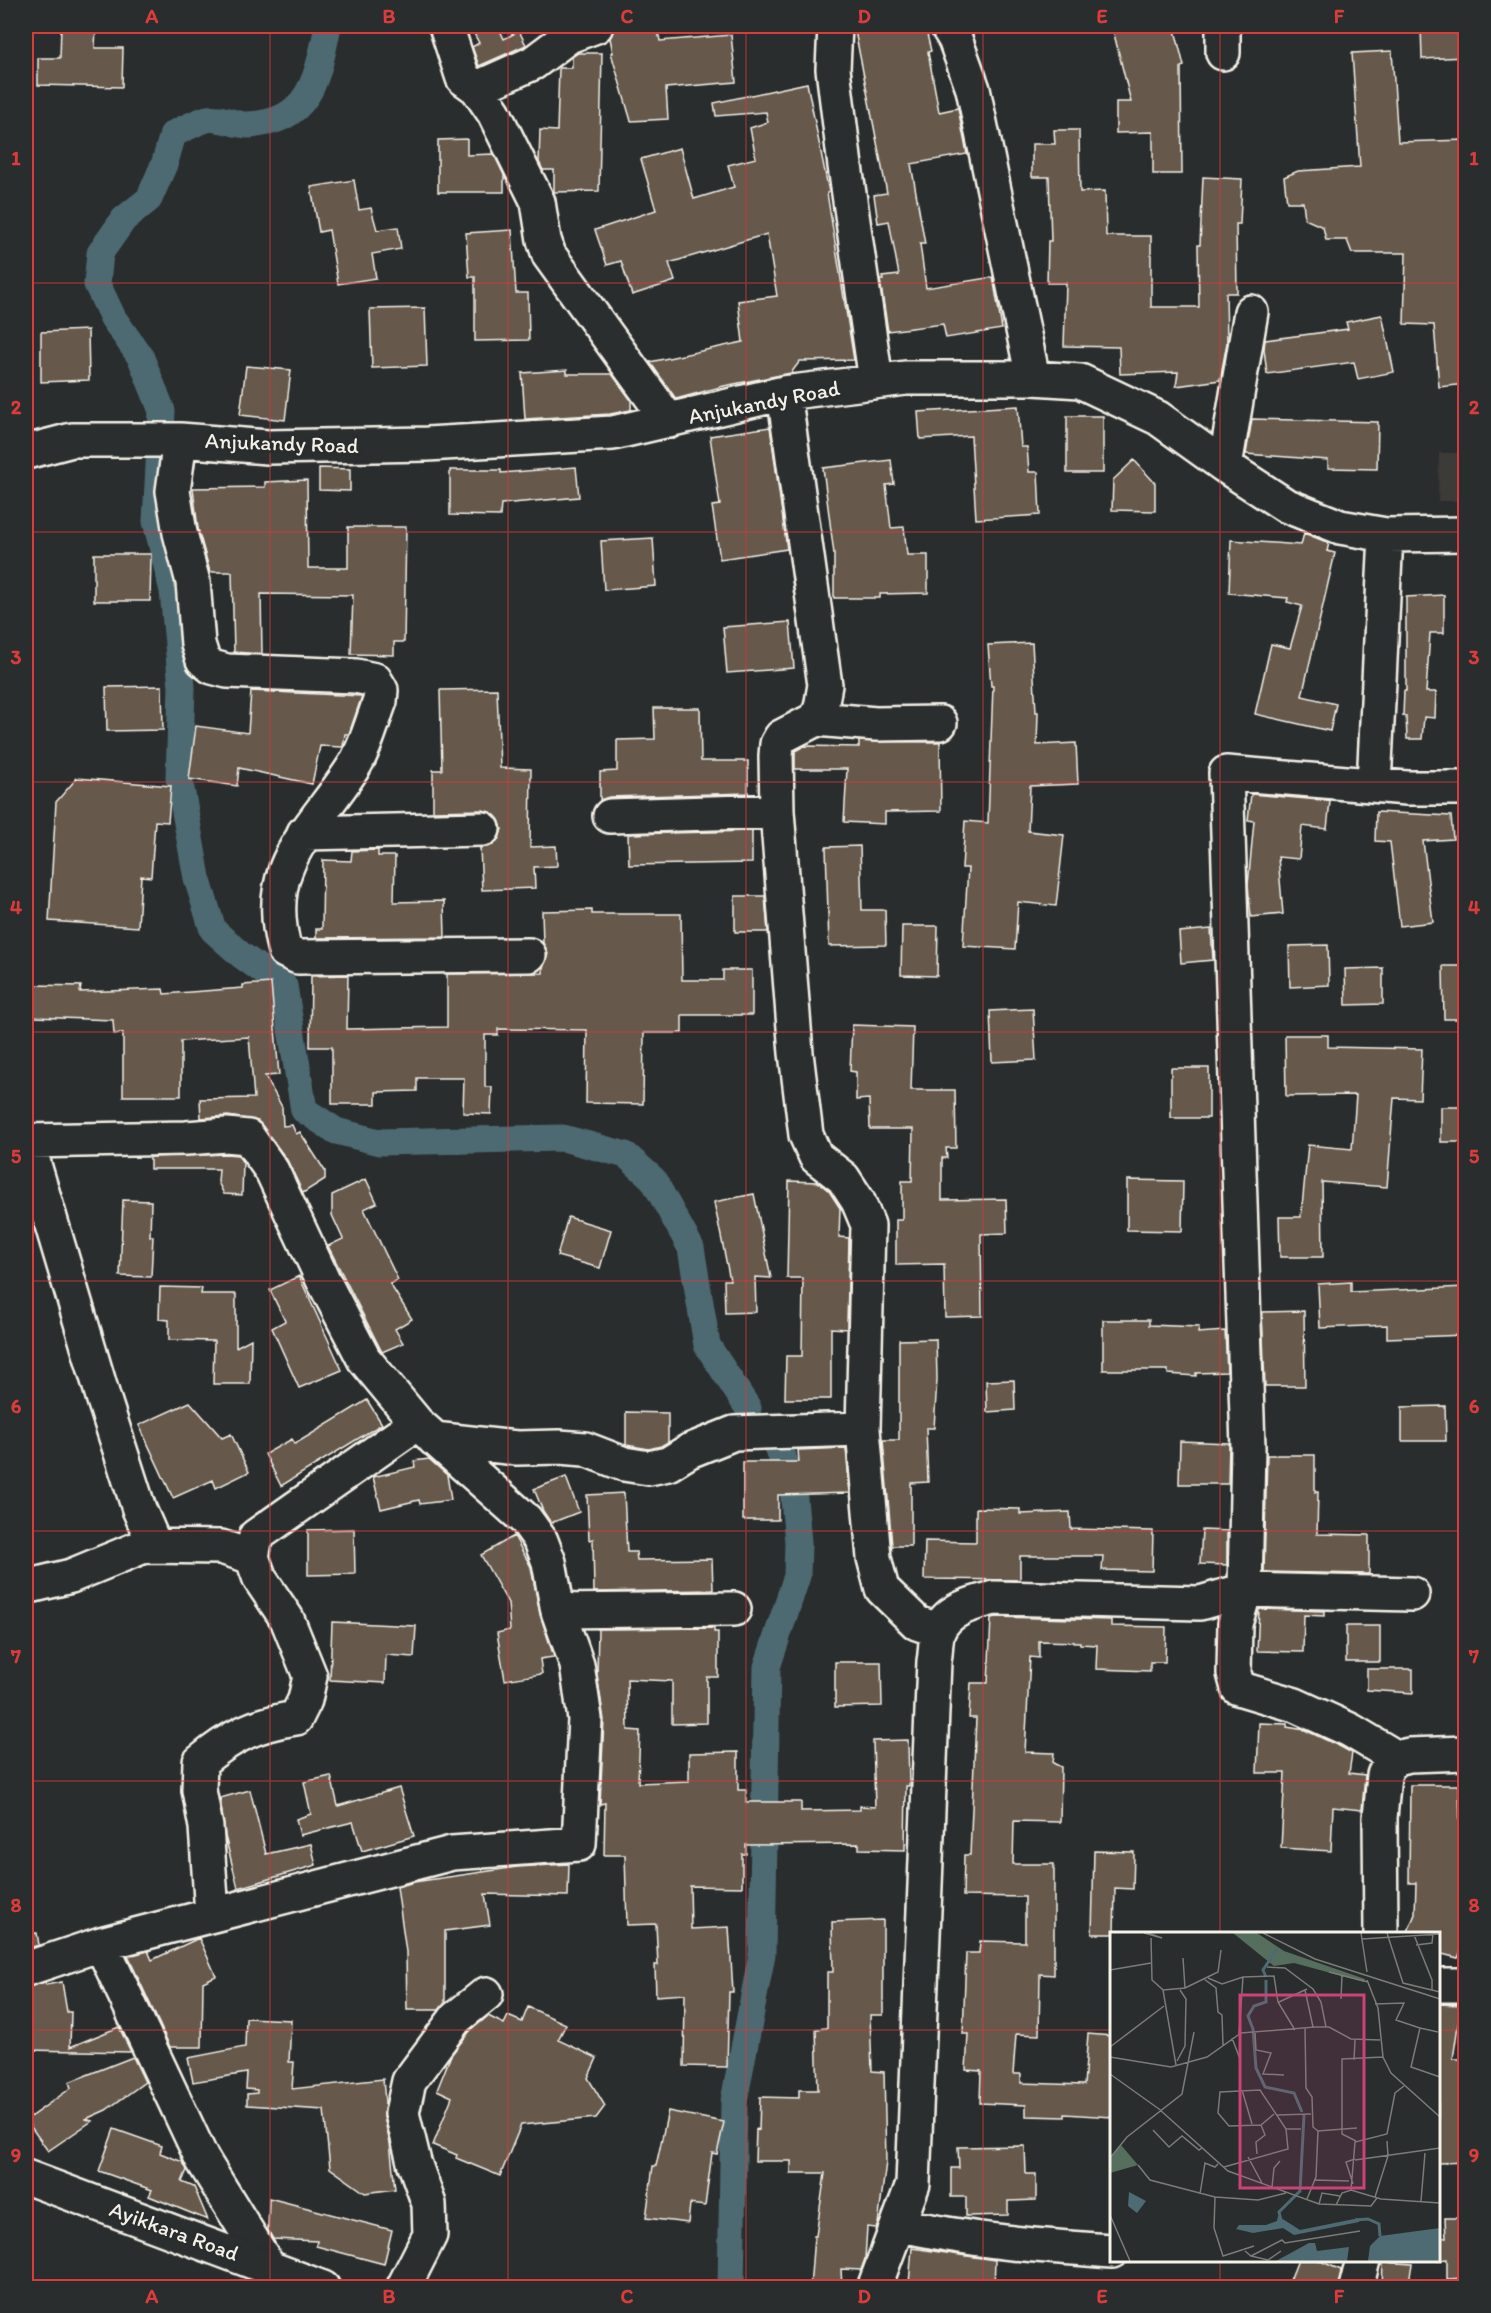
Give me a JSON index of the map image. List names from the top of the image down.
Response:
{
  "streets": {
    "street": ["Anjukandy Road", "Ayikkara Road"]
  },
  "grid": {
    "columns": [
      "A",
      "B",
      "C",
      "D",
      "E",
      "F"
    ],
    "rows": [
      "1",
      "2",
      "3",
      "4",
      "5",
      "6",
      "7",
      "8",
      "9"
    ]
  }
}
